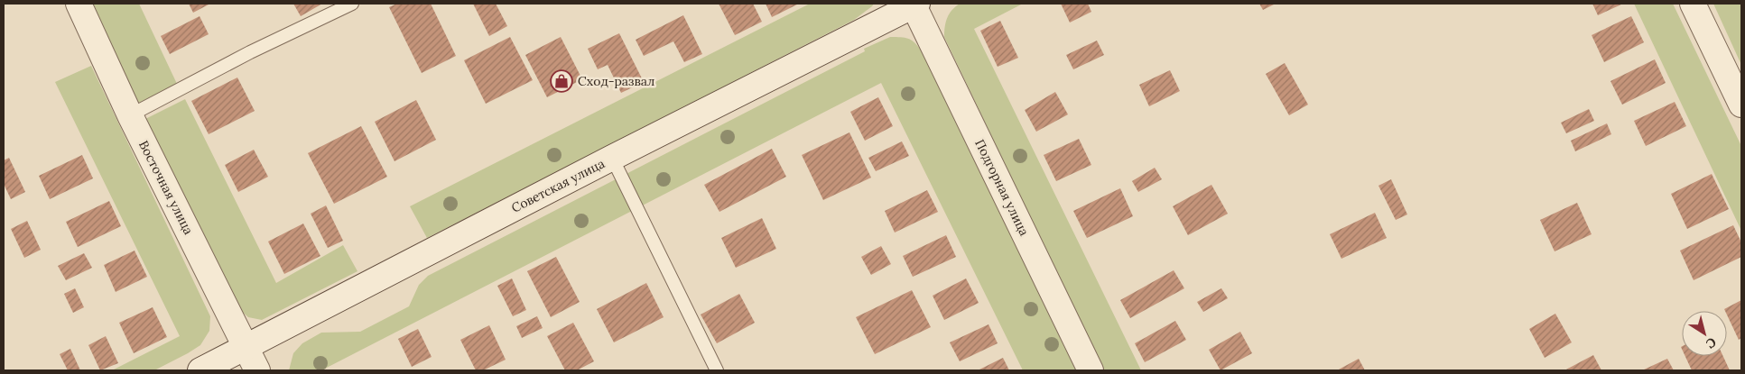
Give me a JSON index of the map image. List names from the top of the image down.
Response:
{
  "streets": {
    "street": ["Советская улица", "Восточная улица", "Подгорная улица"]
  },
  "crossings": [
    ["Советская улица", "Восточная улица"],
    ["Советская улица", "Подгорная улица"]
  ],
  "places": {
    "shop": ["Сход-развал"]
  },
  "north": "bottom right"
}
